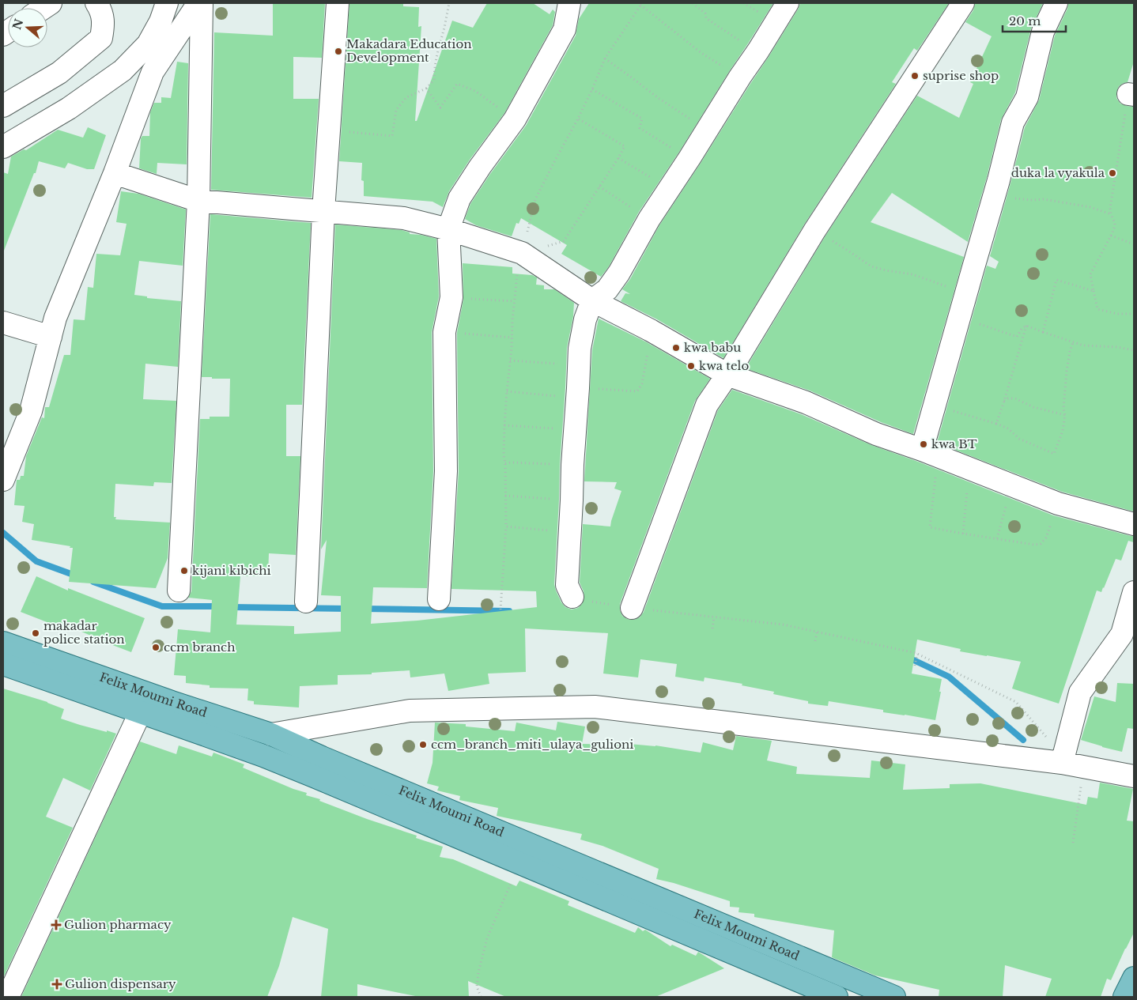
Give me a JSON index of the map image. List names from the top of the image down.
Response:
{
  "streets": {
    "main road": ["Felix Moumi Road"]
  },
  "places": {
    "other": [
      "Makadara Education Development",
      "suprise shop",
      "duka la vyakula",
      "kwa babu",
      "kwa telo",
      "kwa BT",
      "kijani kibichi",
      "makadar police station",
      "ccm branch",
      "ccm_branch_miti_ulaya_gulioni"
    ],
    "health": ["Gulion pharmacy", "Gulion dispensary"]
  },
  "scale_bar": "20 m",
  "north": "left"
}
